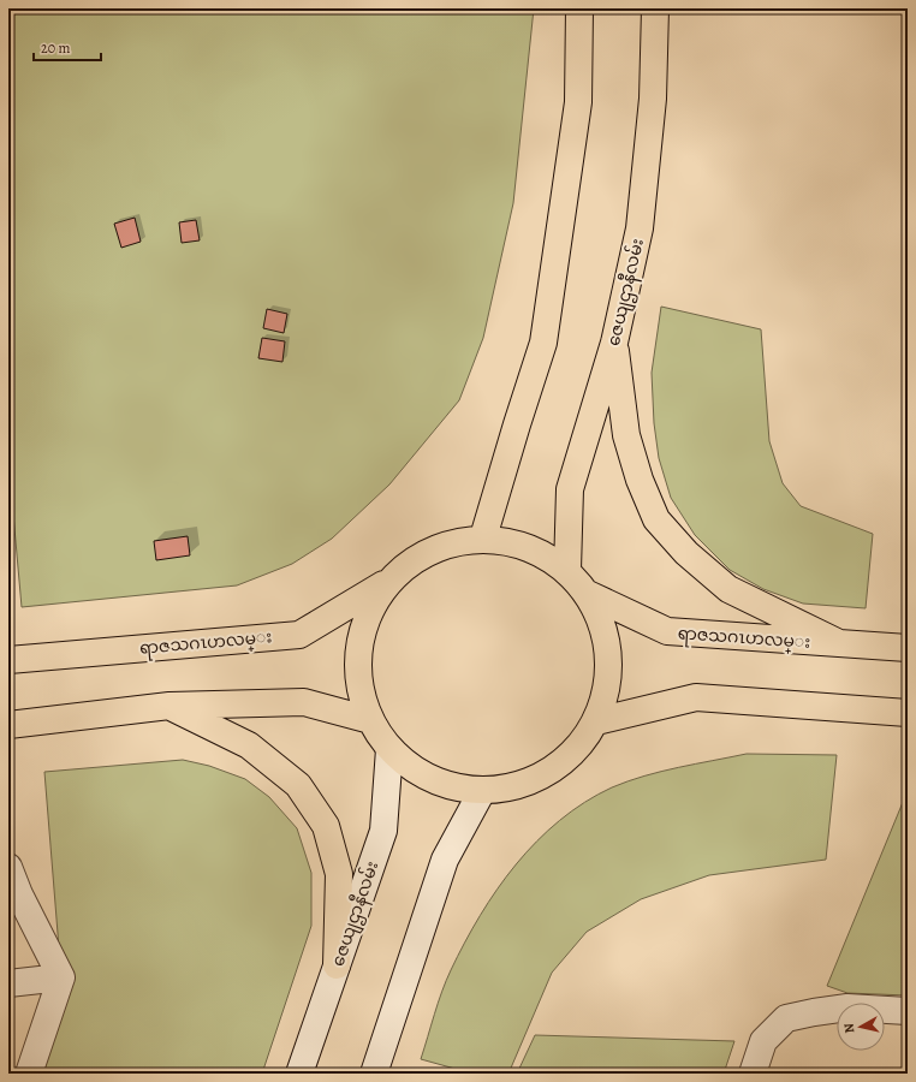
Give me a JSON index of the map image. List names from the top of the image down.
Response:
{
  "streets": {
    "main road": ["ဇေယျဌာနီလမ်း", "ရာဇသဂၤဟလမ္း"]
  },
  "scale_bar": "20 m",
  "north": "left"
}
